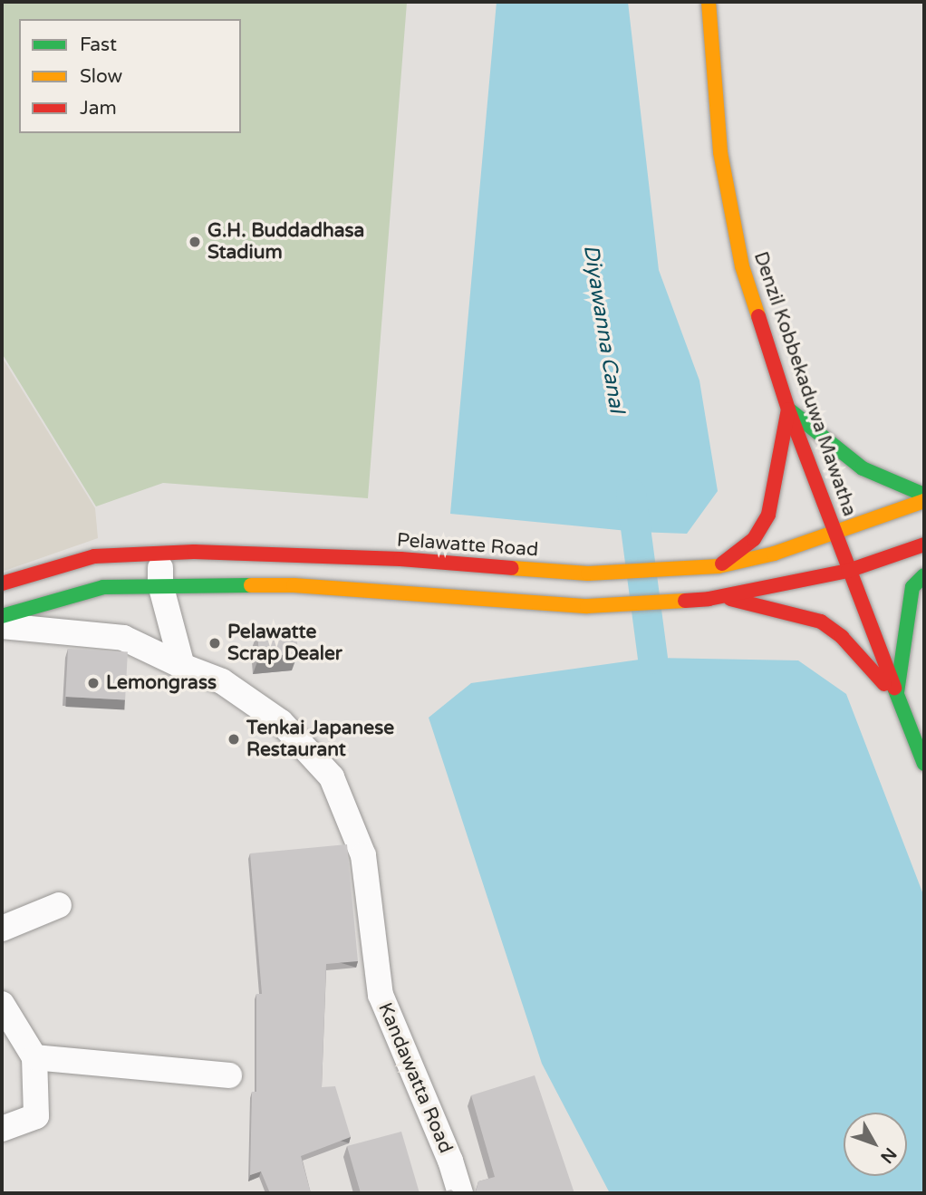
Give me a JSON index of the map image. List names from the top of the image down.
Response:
{
  "streets": {
    "main road": ["Denzil Kobbekaduwa Mawatha", "Pelawatte Road"],
    "street": ["Kandawatta Road"]
  },
  "crossings": [
    ["Denzil Kobbekaduwa Mawatha", "Pelawatte Road"]
  ],
  "water": ["Diyawanna Canal"],
  "places": [
    "G.H. Buddadhasa Stadium",
    "Pelawatte Scrap Dealer",
    "Lemongrass",
    "Tenkai Japanese Restaurant"
  ],
  "legend": ["Fast", "Slow", "Jam"],
  "north": "bottom right"
}
